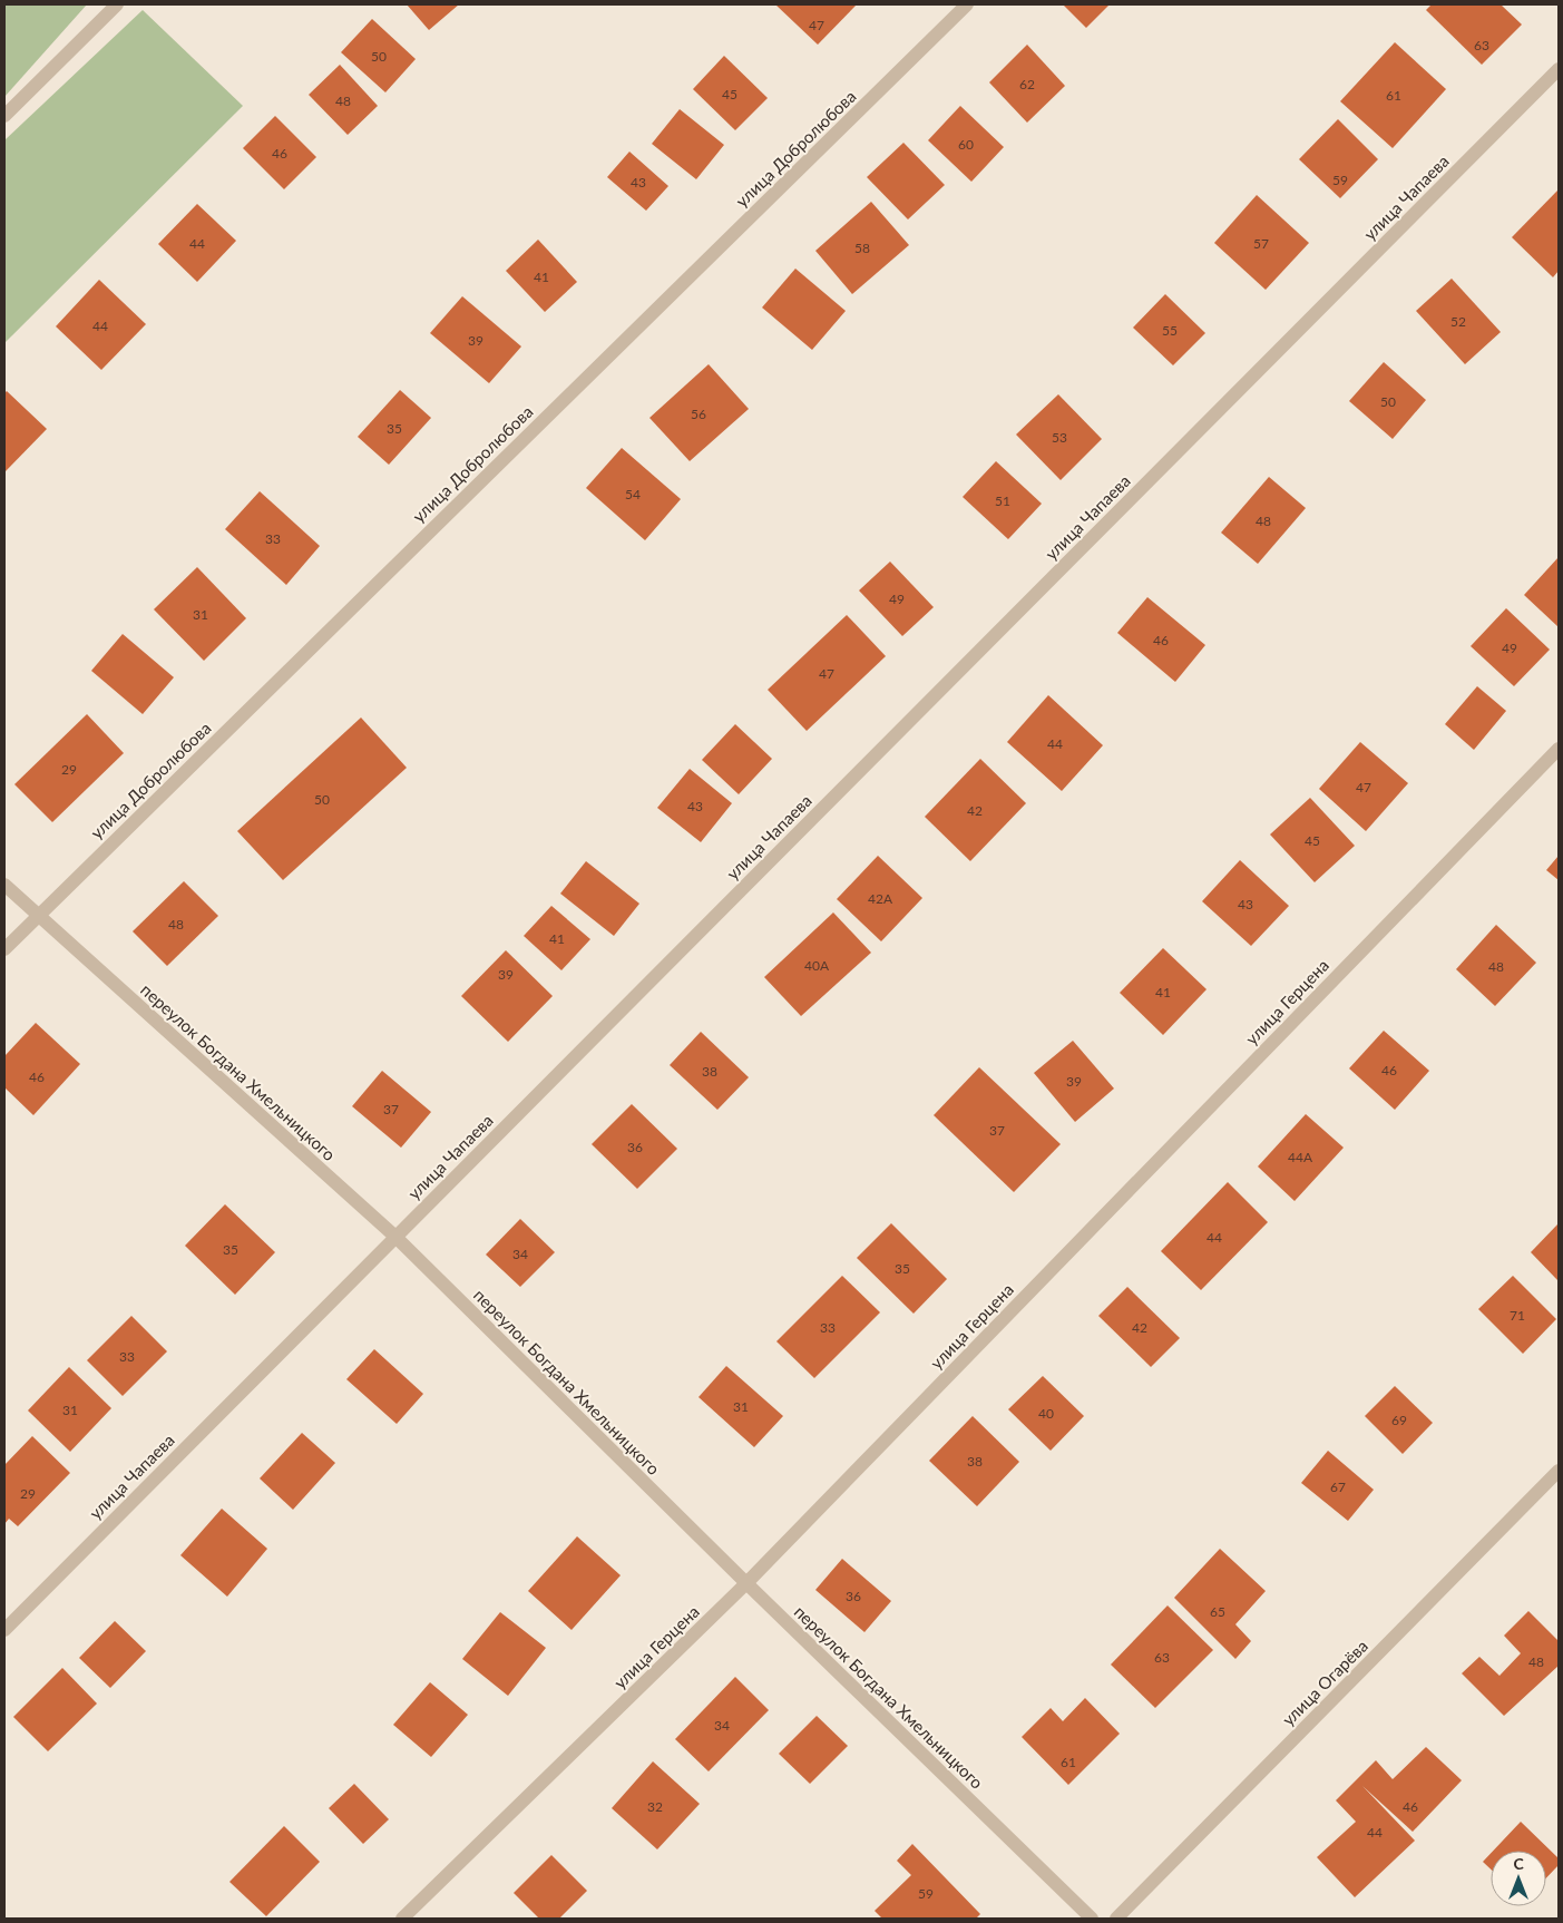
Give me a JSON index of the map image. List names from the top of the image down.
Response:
{
  "streets": {
    "street": [
      "улица Добролюбова",
      "улица Чапаева",
      "улица Герцена",
      "переулок Богдана Хмельницкого",
      "улица Огарёва"
    ]
  },
  "crossings": [
    ["улица Добролюбова", "переулок Богдана Хмельницкого"],
    ["улица Чапаева", "переулок Богдана Хмельницкого"],
    ["улица Герцена", "переулок Богдана Хмельницкого"]
  ],
  "house_numbers": [
    "47",
    "63",
    "50",
    "62",
    "45",
    "61",
    "48",
    "60",
    "46",
    "59",
    "43",
    "44",
    "57",
    "58",
    "41",
    "52",
    "44",
    "55",
    "39",
    "50",
    "56",
    "35",
    "53",
    "54",
    "51",
    "48",
    "33",
    "49",
    "31",
    "46",
    "49",
    "47",
    "44",
    "29",
    "47",
    "50",
    "43",
    "42",
    "45",
    "42А",
    "43",
    "48",
    "41",
    "40А",
    "48",
    "39",
    "41",
    "46",
    "38",
    "46",
    "39",
    "37",
    "37",
    "36",
    "44А",
    "44",
    "35",
    "34",
    "35",
    "71",
    "33",
    "42",
    "33",
    "31",
    "31",
    "40",
    "69",
    "38",
    "67",
    "29",
    "36",
    "65",
    "63",
    "48",
    "34",
    "61",
    "32",
    "46",
    "44",
    "59"
  ],
  "north": "top"
}
